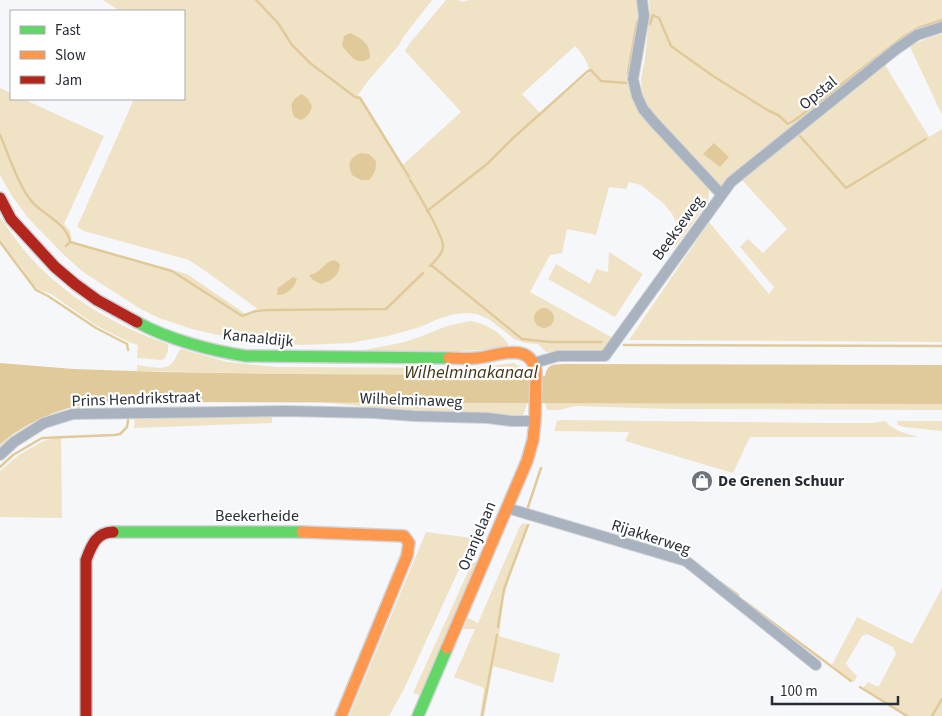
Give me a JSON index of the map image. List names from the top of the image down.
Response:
{
  "streets": {
    "main road": ["Kanaaldijk", "Beekerheide", "Oranjelaan"],
    "street": [
      "Opstal",
      "Beekseweg",
      "Prins Hendrikstraat",
      "Wilhelminaweg",
      "Rijakkerweg"
    ]
  },
  "crossings": [
    ["Opstal", "Beekseweg"],
    ["Beekseweg", "Kanaaldijk"],
    ["Beekseweg", "Oranjelaan"],
    ["Kanaaldijk", "Oranjelaan"],
    ["Prins Hendrikstraat", "Wilhelminaweg"],
    ["Wilhelminaweg", "Oranjelaan"],
    ["Oranjelaan", "Rijakkerweg"]
  ],
  "water": ["Wilhelminakanaal"],
  "places": {
    "shop": ["De Grenen Schuur"]
  },
  "legend": ["Fast", "Slow", "Jam"],
  "scale_bar": "100 m"
}
